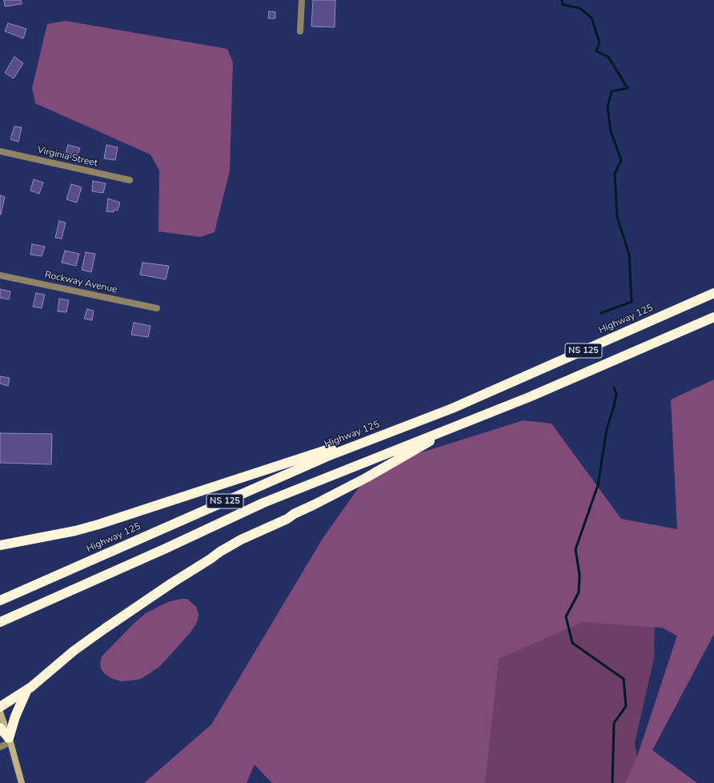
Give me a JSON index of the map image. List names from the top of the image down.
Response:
{
  "streets": {
    "highway": ["Highway 125", "NS 125"],
    "street": ["Virginia Street", "Rockway Avenue"]
  }
}
